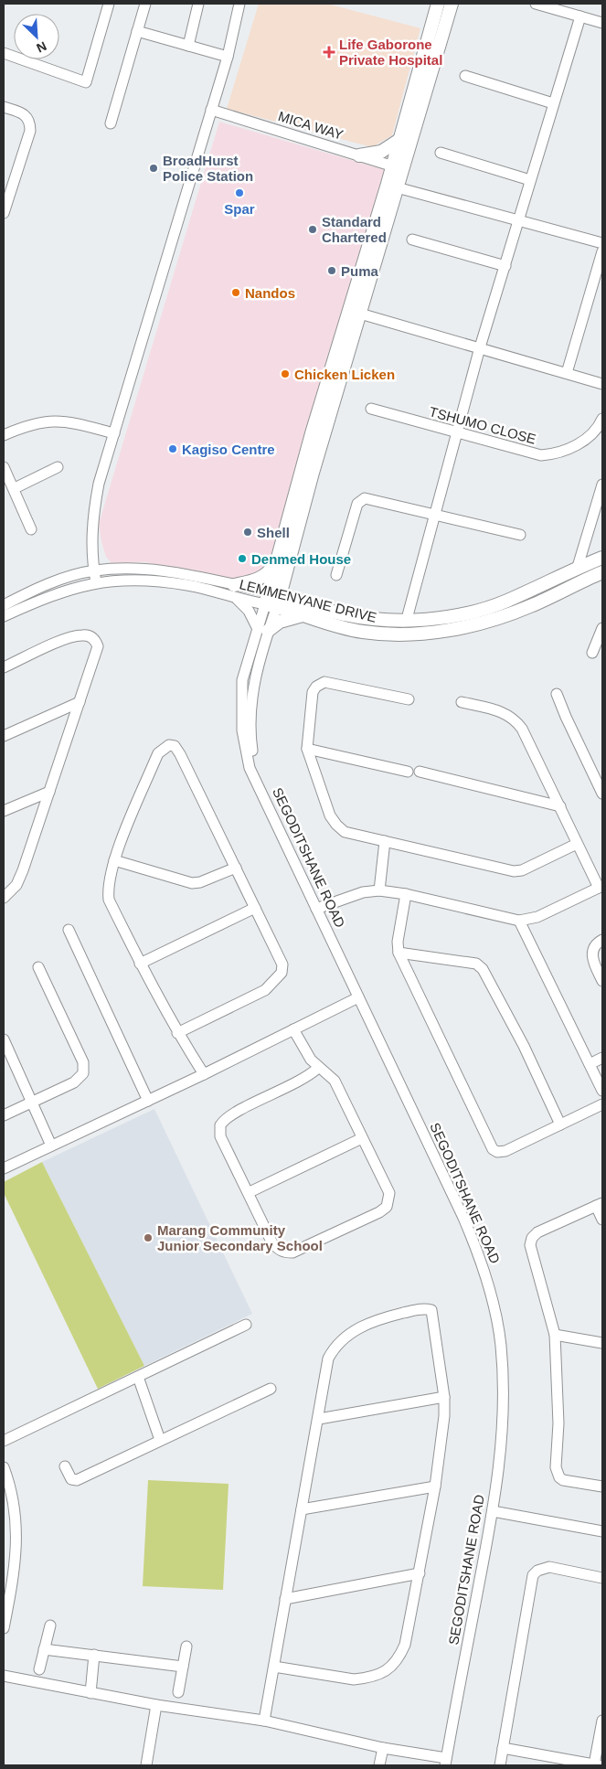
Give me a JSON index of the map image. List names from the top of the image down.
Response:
{
  "streets": {
    "main road": ["LEMMENYANE DRIVE", "SEGODITSHANE ROAD"],
    "street": ["MICA WAY", "TSHUMO CLOSE"]
  },
  "crossings": [
    ["MICA WAY", "SEGODITSHANE ROAD"],
    ["LEMMENYANE DRIVE", "SEGODITSHANE ROAD"]
  ],
  "places": {
    "health": ["Life Gaborone Private Hospital"],
    "other": [
      "BroadHurst Police Station",
      "Spar",
      "Standard Chartered",
      "Puma",
      "Nandos",
      "Chicken Licken",
      "Kagiso Centre",
      "Shell",
      "Denmed House",
      "Marang Community Junior Secondary School"
    ]
  },
  "north": "bottom right"
}
